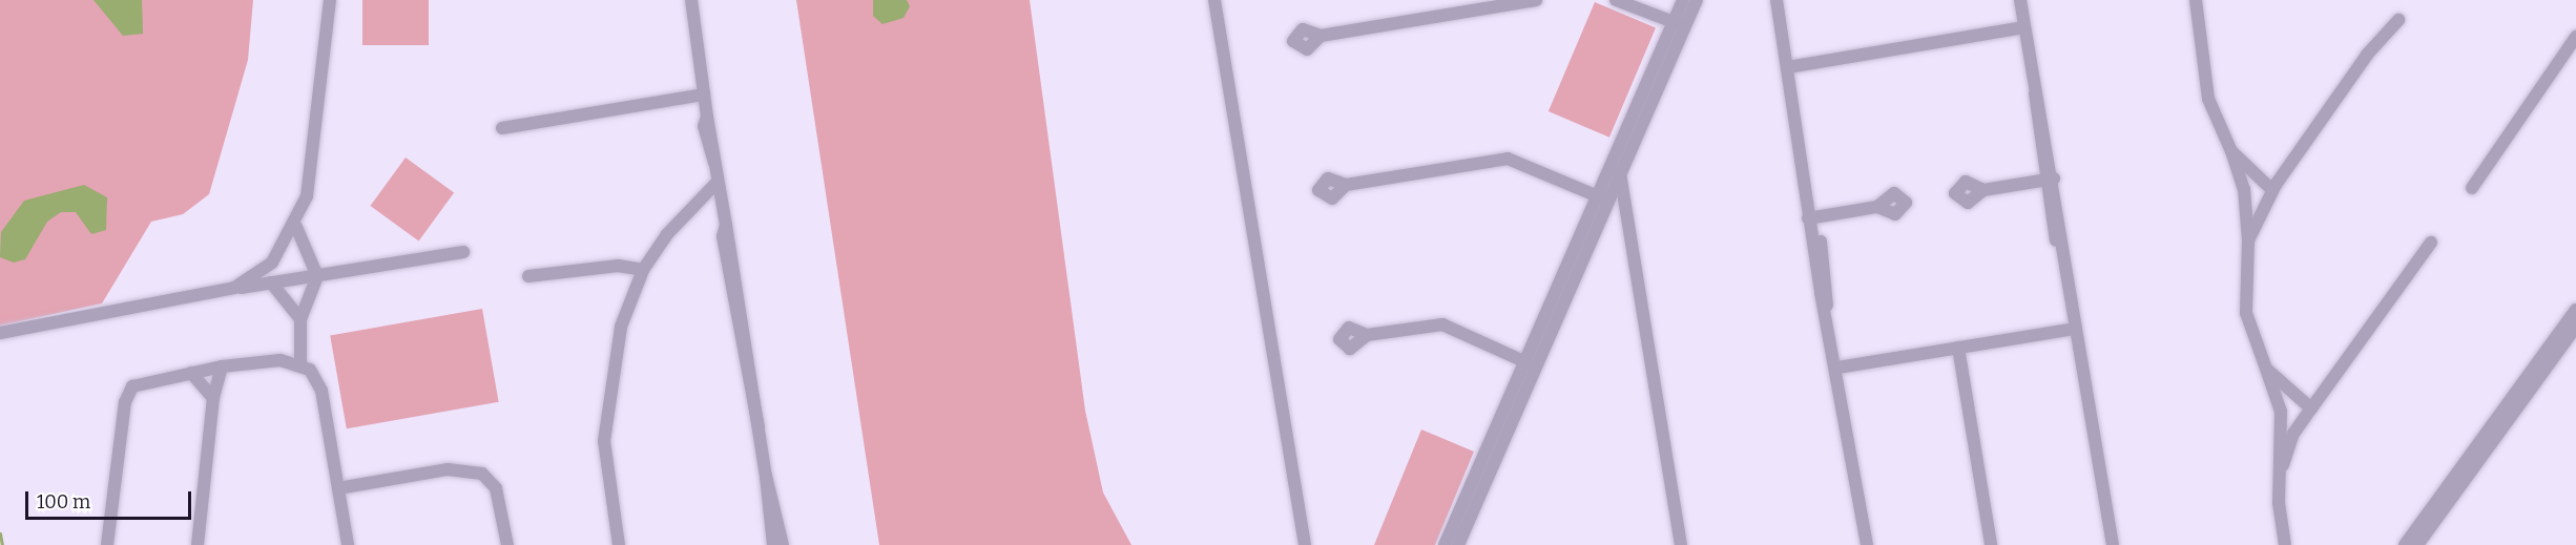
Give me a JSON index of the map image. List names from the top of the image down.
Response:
{
  "scale_bar": "100 m"
}
